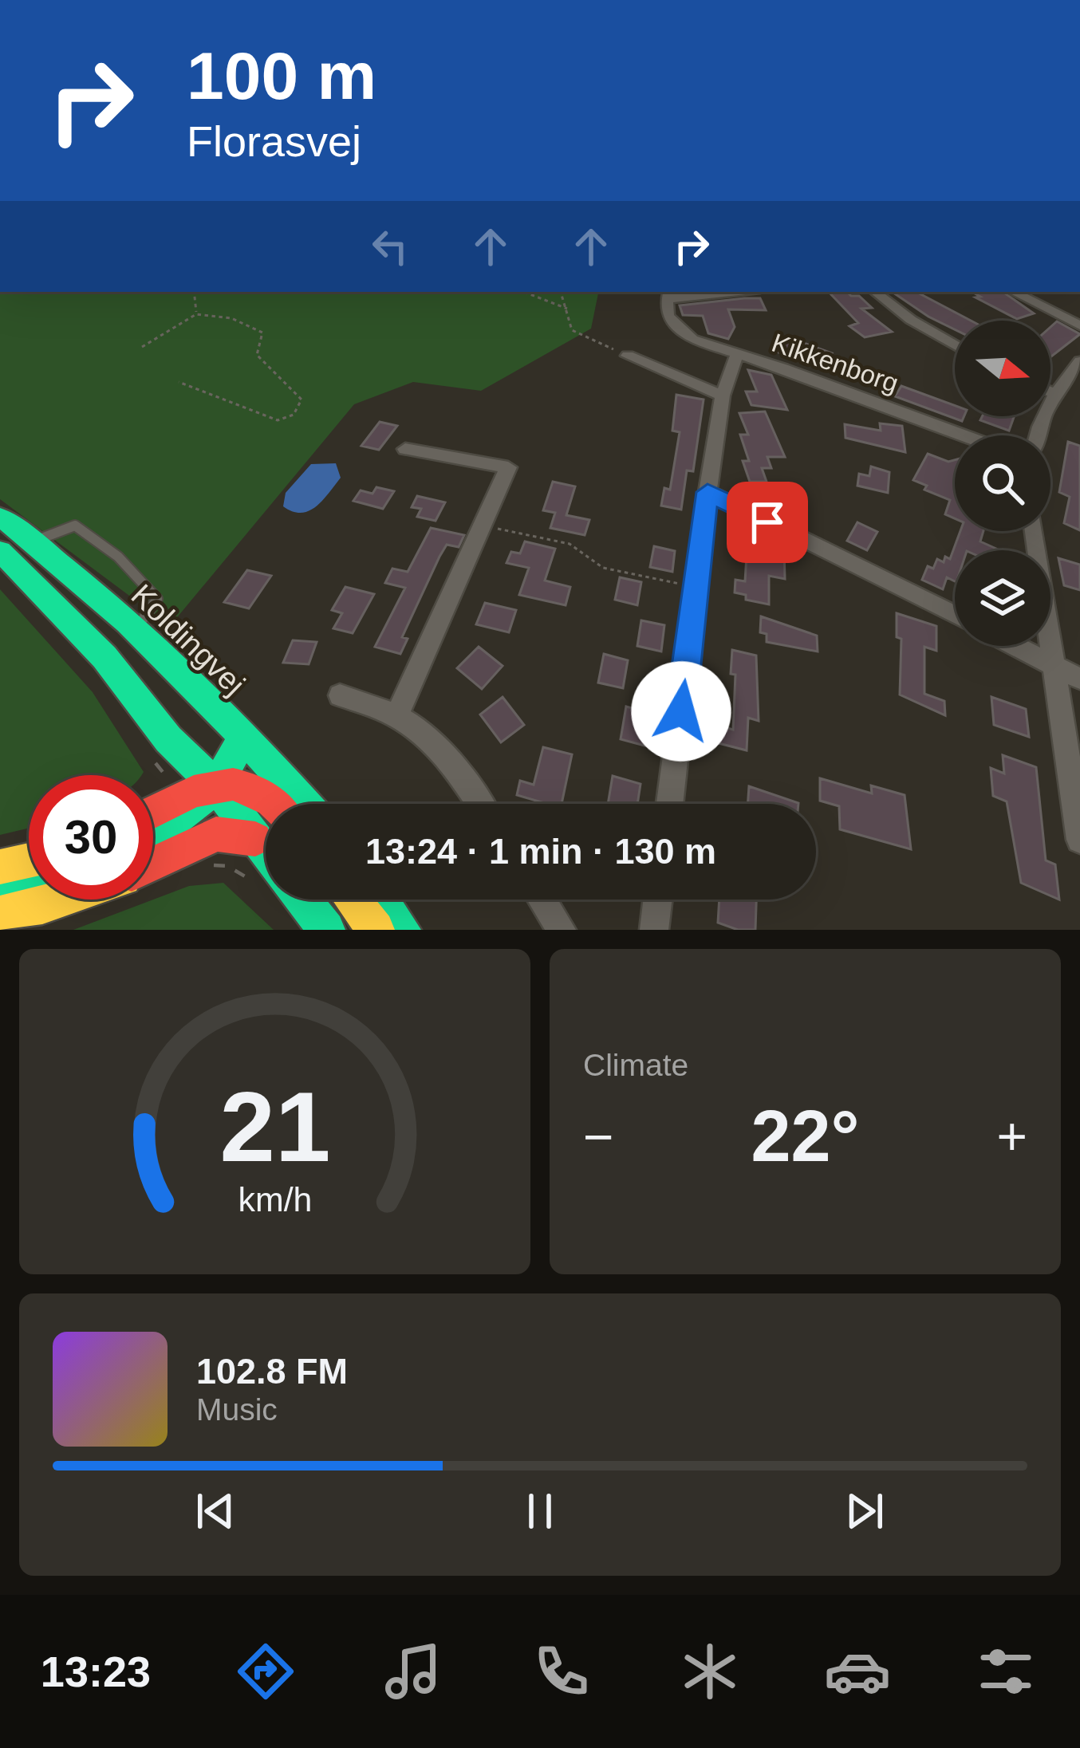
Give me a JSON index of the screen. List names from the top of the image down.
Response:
{
  "streets": {
    "main road": ["Koldingvej"],
    "street": ["Kikkenborg"]
  },
  "north": "right",
  "page": {
    "turn": ["100 m", "Florasvej"],
    "limit": "30",
    "trip": "13:24 · 1 min · 130 m",
    "tile": "Climate",
    "heat": ["−", "22°", "+"],
    "song": ["102.8 FM", "Music"],
    "tabs": "13:23",
    "gauge": ["21", "km/h"]
  }
}
